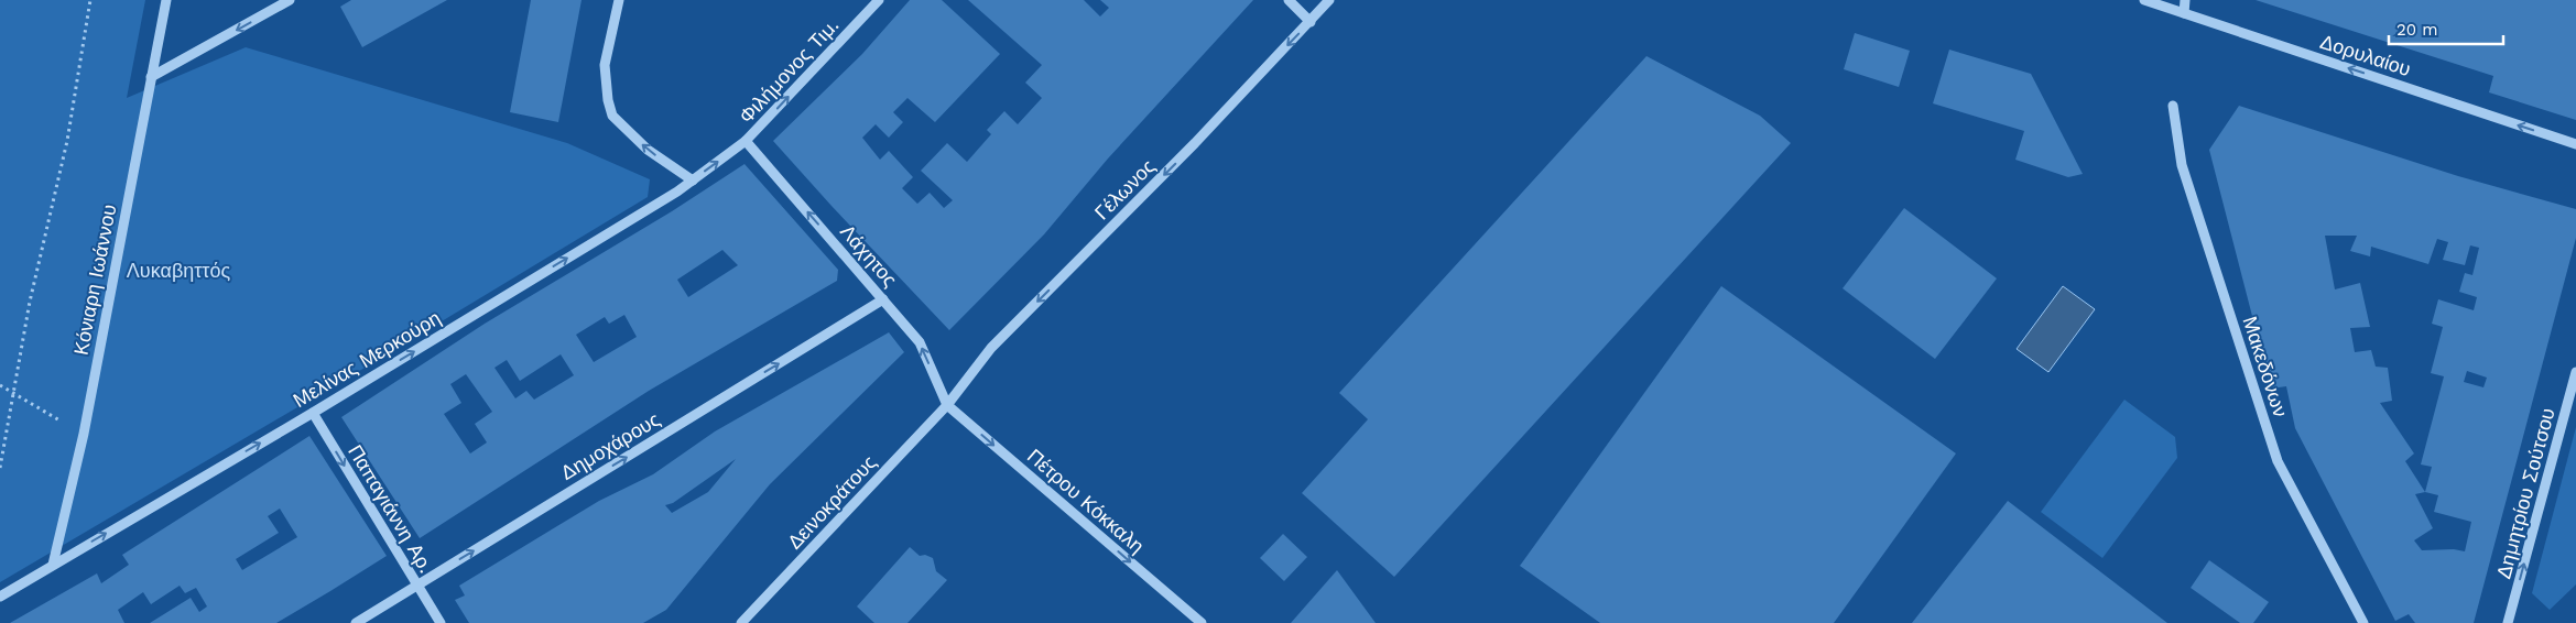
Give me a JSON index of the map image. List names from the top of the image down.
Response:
{
  "streets": {
    "street": [
      "Δορυλαίου",
      "Φιλήμονος Τιμ.",
      "Γέλωνος",
      "Λάχητος",
      "Κόνιαρη Ιωάννου",
      "Μελίνας Μερκούρη",
      "Μακεδόνων",
      "Δημοχάρους",
      "Δημητρίου Σούτσου",
      "Πέτρου Κόκκαλη",
      "Δεινοκράτους",
      "Παπαγιάννη Αρ."
    ]
  },
  "crossings": [
    ["Φιλήμονος Τιμ.", "Λάχητος"],
    ["Φιλήμονος Τιμ.", "Μελίνας Μερκούρη"],
    ["Γέλωνος", "Λάχητος"],
    ["Γέλωνος", "Πέτρου Κόκκαλη"],
    ["Γέλωνος", "Δεινοκράτους"],
    ["Λάχητος", "Μελίνας Μερκούρη"],
    ["Λάχητος", "Δημοχάρους"],
    ["Λάχητος", "Πέτρου Κόκκαλη"],
    ["Λάχητος", "Δεινοκράτους"],
    ["Κόνιαρη Ιωάννου", "Μελίνας Μερκούρη"],
    ["Μελίνας Μερκούρη", "Παπαγιάννη Αρ."],
    ["Δημοχάρους", "Παπαγιάννη Αρ."],
    ["Πέτρου Κόκκαλη", "Δεινοκράτους"]
  ],
  "one_way": [
    "Δορυλαίου",
    "Φιλήμονος Τιμ.",
    "Γέλωνος",
    "Λάχητος",
    "Μελίνας Μερκούρη",
    "Δημοχάρους",
    "Δημητρίου Σούτσου",
    "Πέτρου Κόκκαλη",
    "Παπαγιάννη Αρ."
  ],
  "parks": ["Λυκαβηττός"],
  "scale_bar": "20 m"
}
